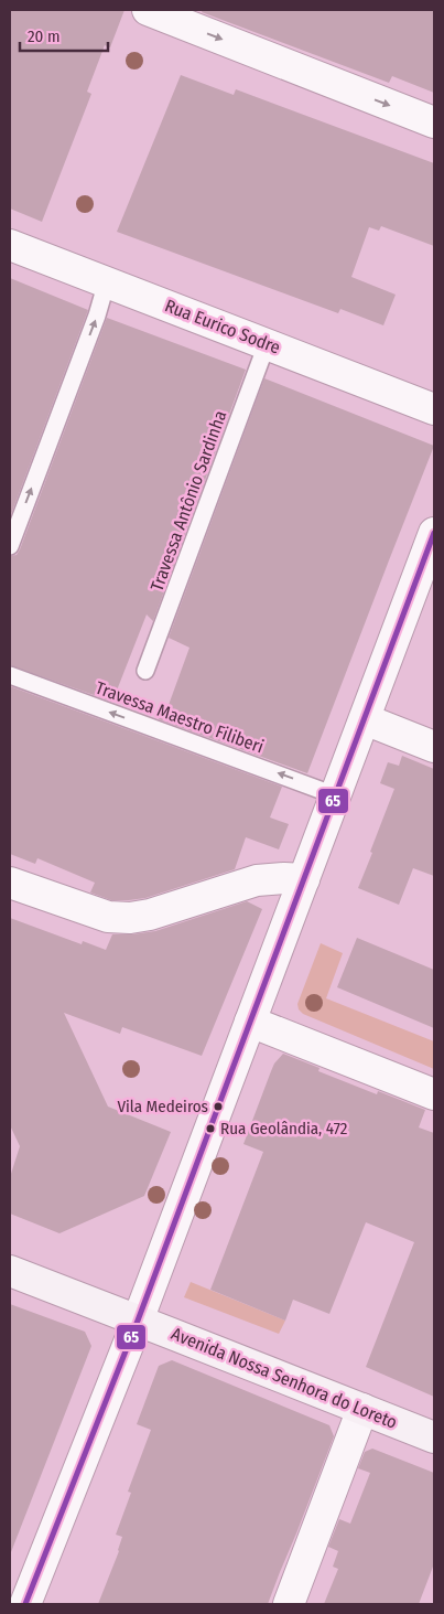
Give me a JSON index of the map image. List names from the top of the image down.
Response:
{
  "streets": {
    "main road": ["Avenida Nossa Senhora do Loreto"],
    "street": ["Rua Eurico Sodre"],
    "lane": ["Travessa Antônio Sardinha", "Travessa Maestro Filiberi"]
  },
  "crossings": [
    ["Rua Eurico Sodre", "Travessa Antônio Sardinha"]
  ],
  "one_way": ["Travessa Maestro Filiberi"],
  "places": ["Vila Medeiros", "Rua Geolândia, 472"],
  "lines": ["transit line 65"],
  "scale_bar": "20 m"
}
